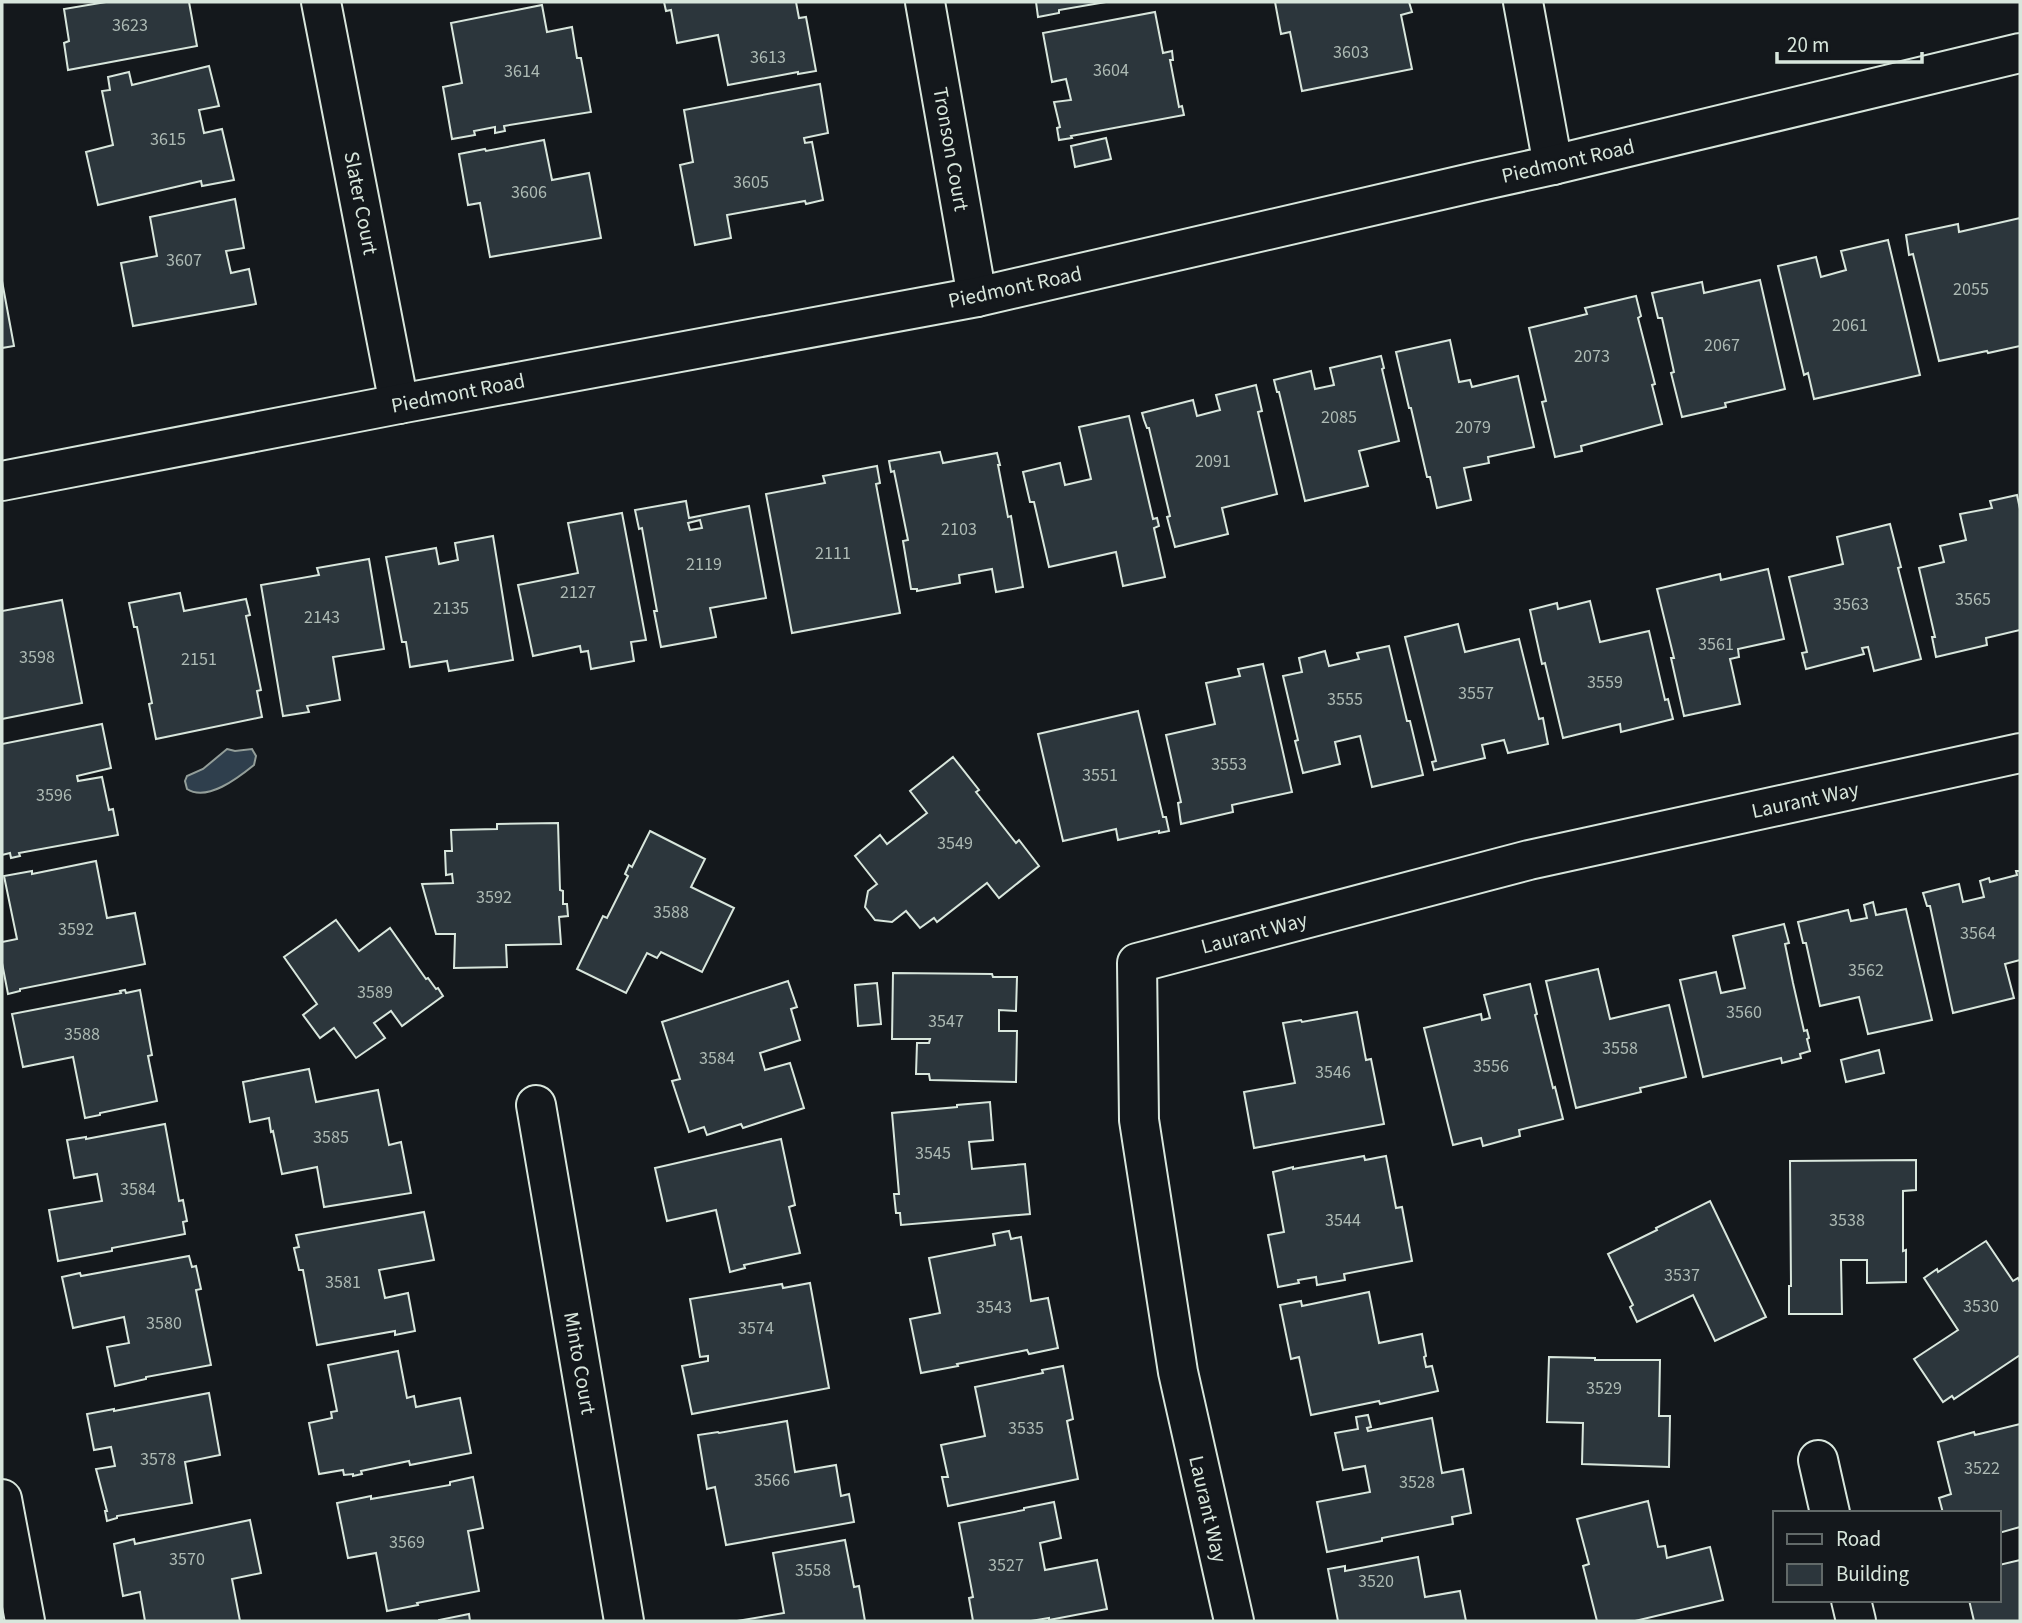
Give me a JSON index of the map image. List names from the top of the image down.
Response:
{
  "streets": {
    "street": [
      "Tronson Court",
      "Piedmont Road",
      "Slater Court",
      "Laurant Way",
      "Minto Court"
    ]
  },
  "crossings": [
    ["Tronson Court", "Piedmont Road"],
    ["Piedmont Road", "Slater Court"]
  ],
  "house_numbers": [
    "3623",
    "3603",
    "3613",
    "3604",
    "3614",
    "3615",
    "3605",
    "3606",
    "3607",
    "2055",
    "2061",
    "2067",
    "2073",
    "2085",
    "2079",
    "2091",
    "2103",
    "2111",
    "2119",
    "2127",
    "3565",
    "3563",
    "2135",
    "2143",
    "3561",
    "3598",
    "2151",
    "3559",
    "3557",
    "3555",
    "3553",
    "3551",
    "3596",
    "3549",
    "3592",
    "3588",
    "3592",
    "3564",
    "3562",
    "3589",
    "3560",
    "3547",
    "3588",
    "3558",
    "3584",
    "3556",
    "3546",
    "3585",
    "3545",
    "3584",
    "3544",
    "3538",
    "3537",
    "3581",
    "3530",
    "3543",
    "3580",
    "3574",
    "3529",
    "3535",
    "3578",
    "3522",
    "3566",
    "3528",
    "3569",
    "3570",
    "3527",
    "3558",
    "3520"
  ],
  "legend": ["Road", "Building"],
  "scale_bar": "20 m"
}
